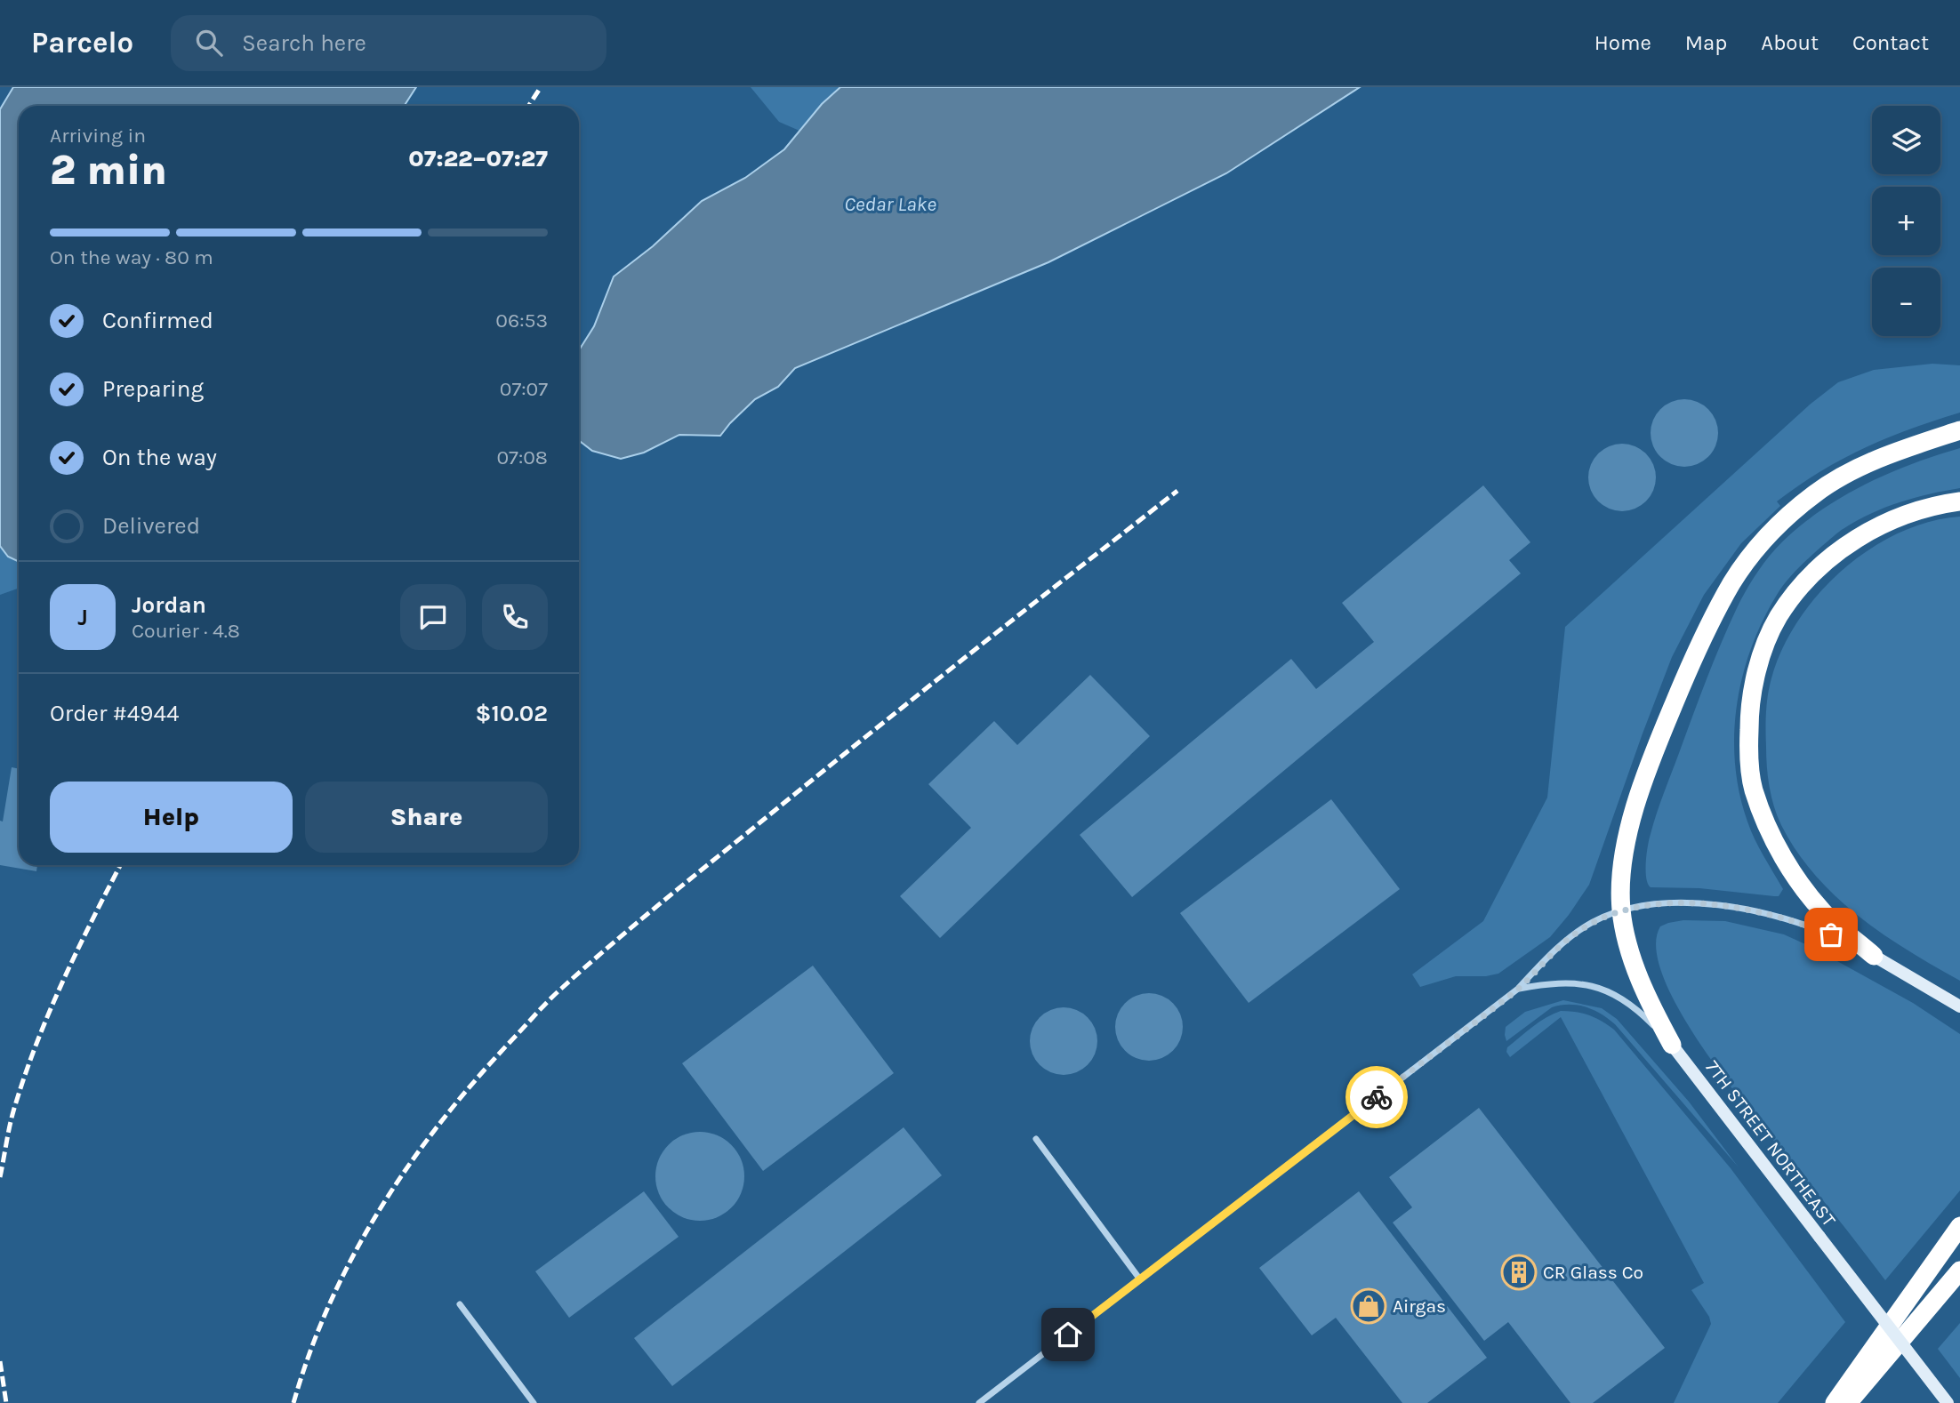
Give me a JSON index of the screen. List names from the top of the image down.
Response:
{
  "streets": {
    "main road": ["7TH STREET NORTHEAST"]
  },
  "water": ["Cedar Lake"],
  "places": {
    "building": ["CR Glass Co"],
    "shop": ["Airgas"]
  },
  "page": {
    "header": "Parcelo",
    "search": "Search here",
    "nav": [
      "Home",
      "Map",
      "About",
      "Contact"
    ],
    "map_buttons": ["+", "−"],
    "heading": ["2 min", "Arriving in", "07:22–07:27"],
    "panel": [
      "Jordan",
      "Courier · 4.8",
      "Order #4944",
      "$10.02"
    ],
    "bar": "On the way · 80 m",
    "list": [
      ["Confirmed", "06:53"],
      ["Preparing", "07:07"],
      ["On the way", "07:08"],
      "Delivered"
    ],
    "round": "J",
    "buttons": ["Help", "Share"]
  }
}
